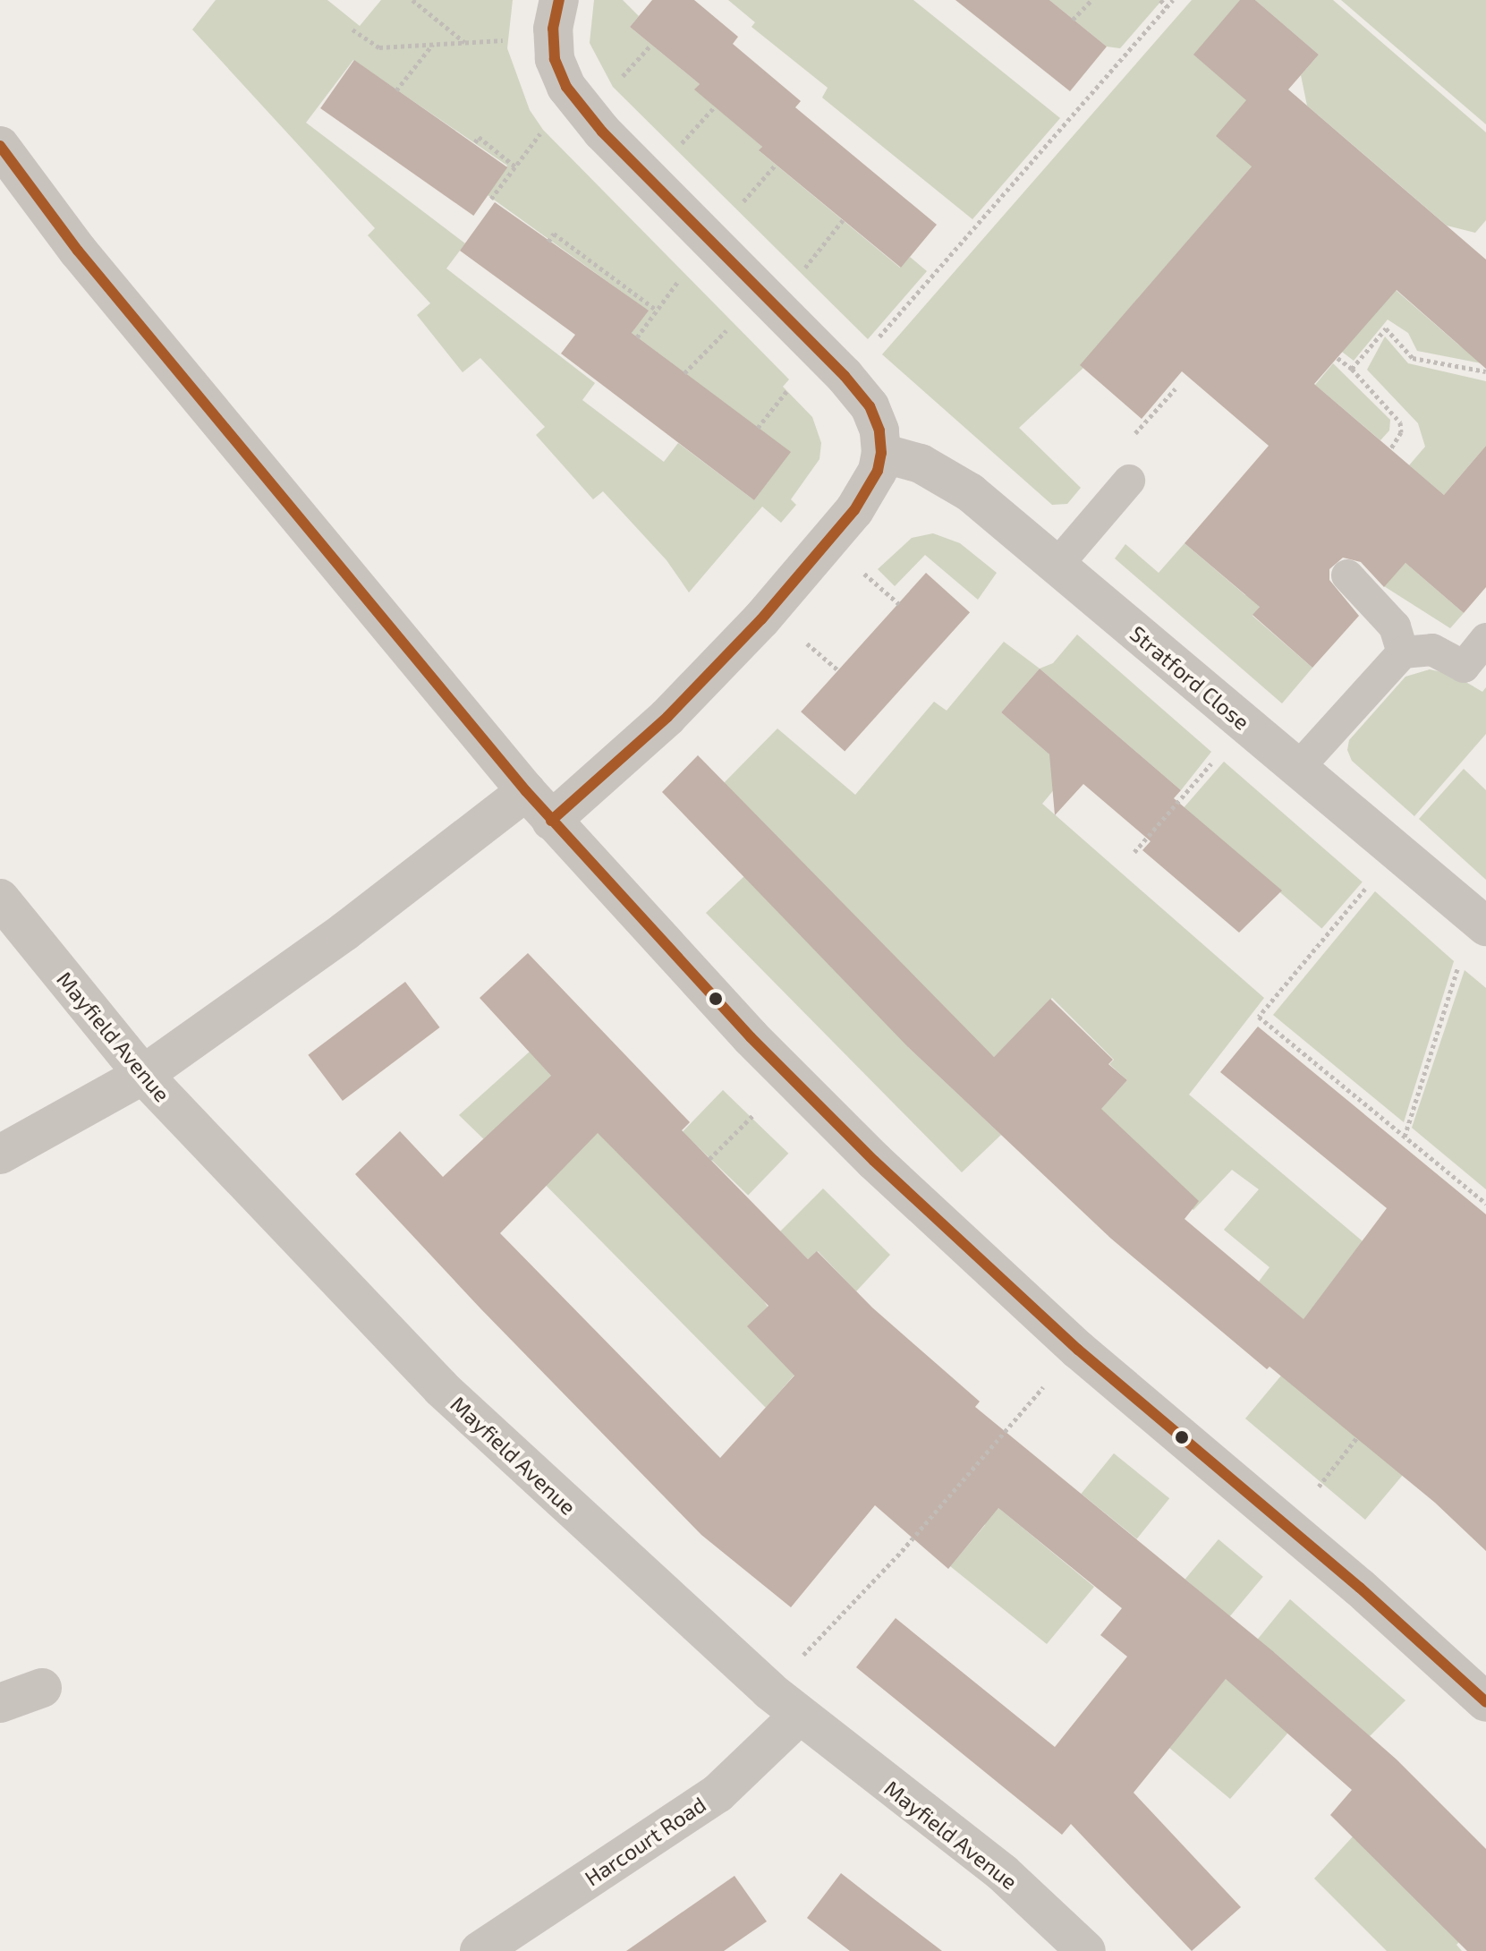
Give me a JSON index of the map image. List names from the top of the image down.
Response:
{
  "streets": {
    "street": ["Stratford Close", "Mayfield Avenue", "Harcourt Road"]
  },
  "crossings": [
    ["Mayfield Avenue", "Harcourt Road"]
  ]
}
